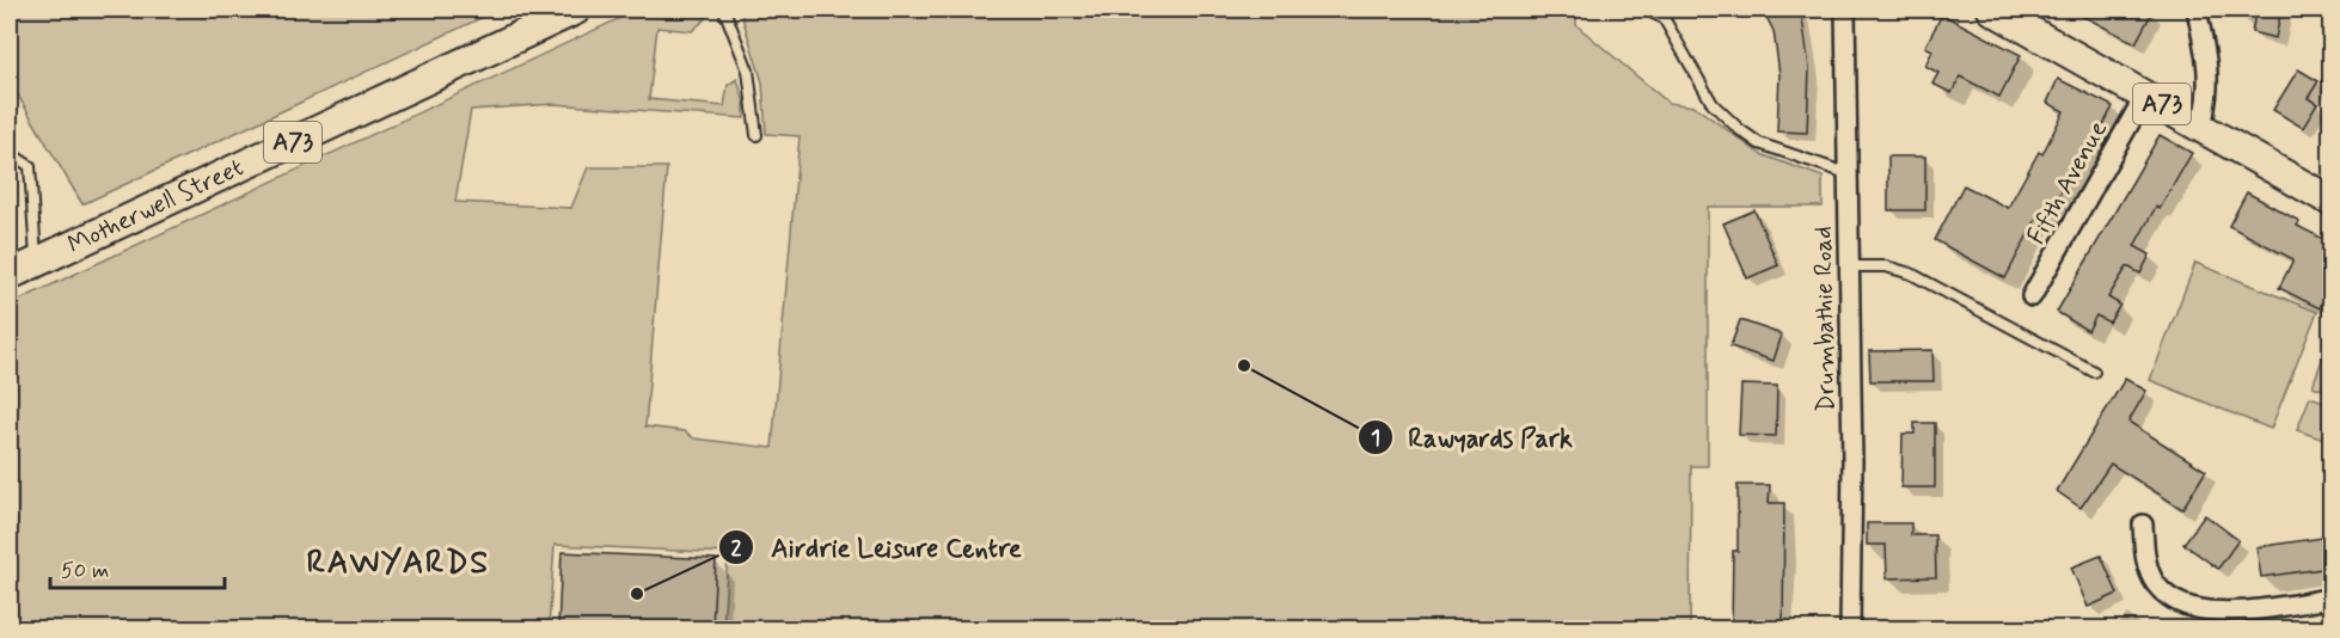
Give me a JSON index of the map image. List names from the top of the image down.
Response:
{
  "streets": {
    "main road": ["A73", "Motherwell Street"],
    "street": ["Fifth Avenue", "Drumbathie Road"]
  },
  "crossings": [
    ["A73", "Fifth Avenue"]
  ],
  "districts": ["RAWYARDS"],
  "places": ["Rawyards Park", "Airdrie Leisure Centre"],
  "scale_bar": "50 m"
}
